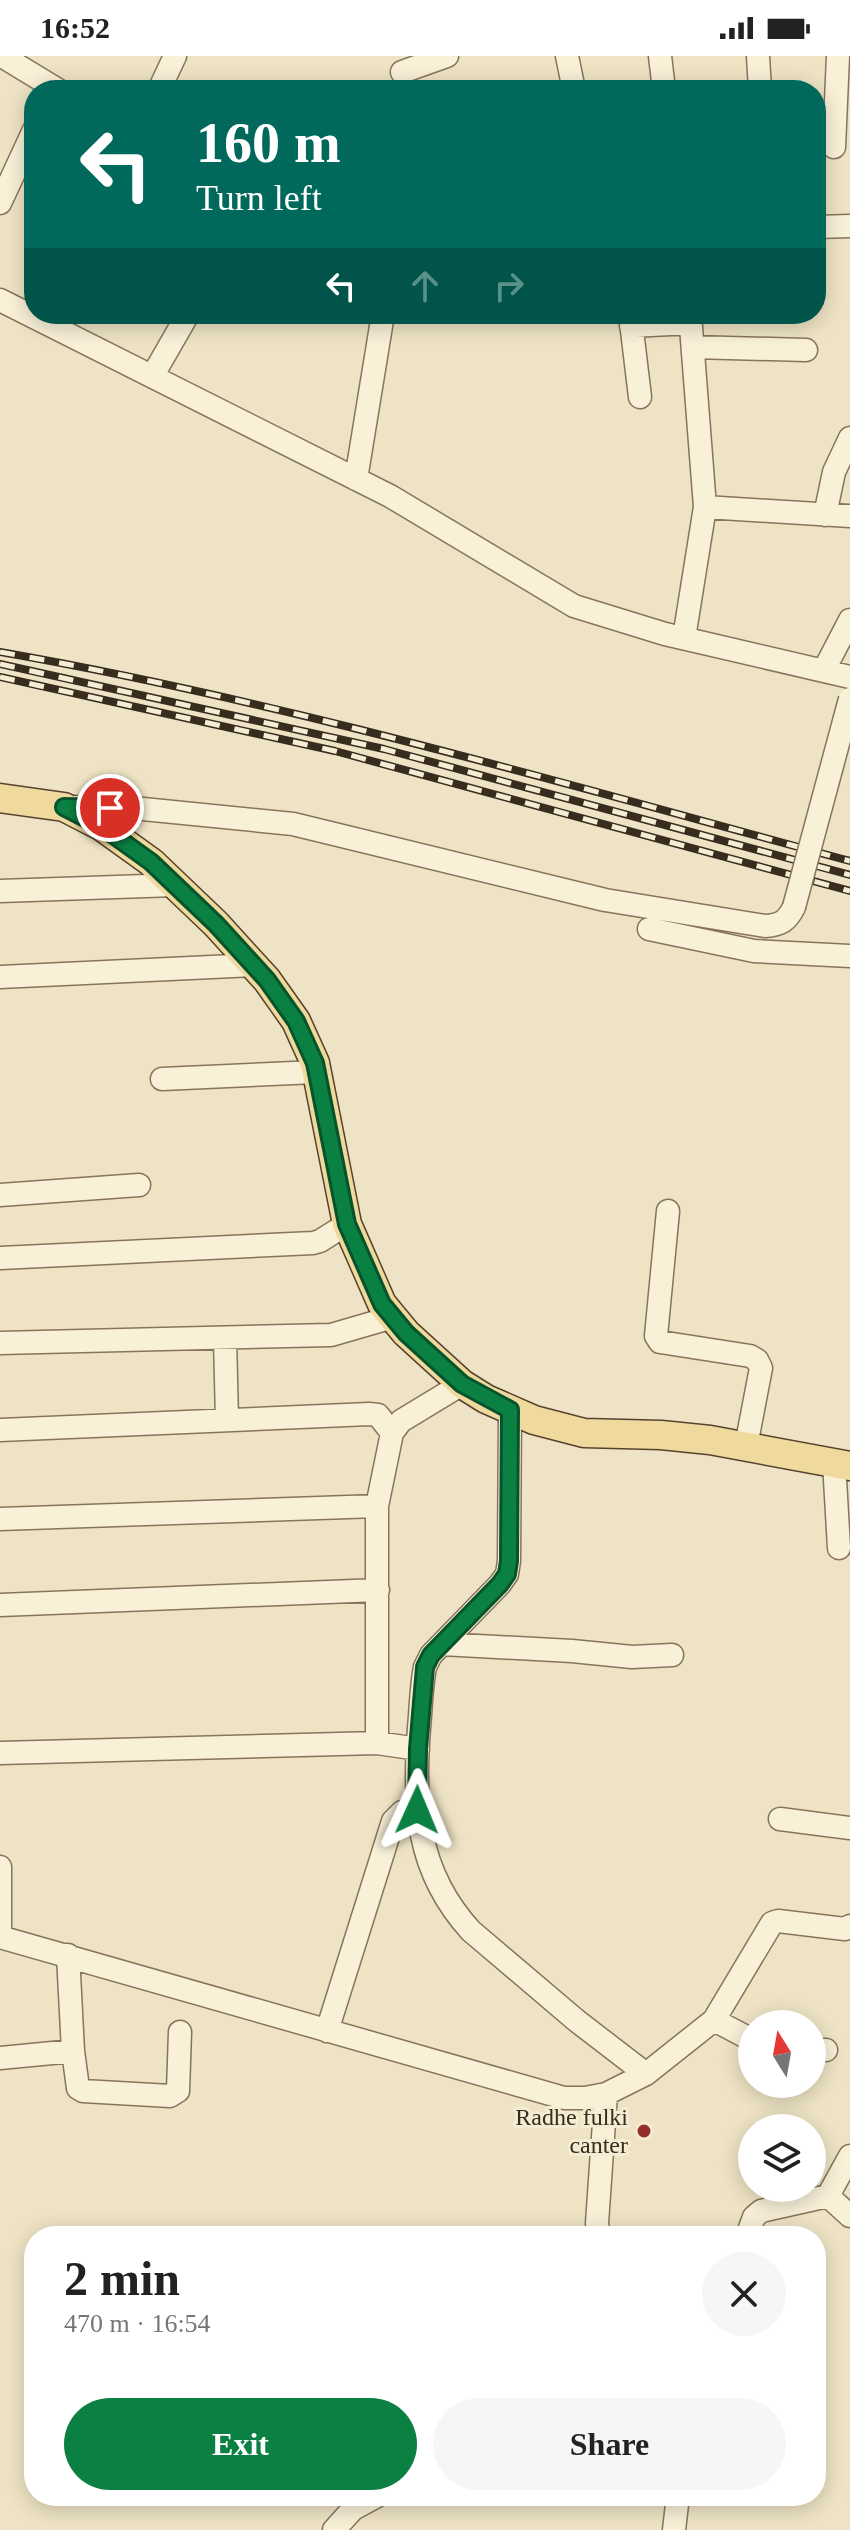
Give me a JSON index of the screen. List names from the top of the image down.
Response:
{
  "places": ["Radhe fulki canter"],
  "north": "top",
  "page": {
    "status": "16:52",
    "turn": ["160 m", "Turn left"],
    "heading": ["2 min", "470 m · 16:54"],
    "buttons": ["Exit", "Share"]
  }
}
